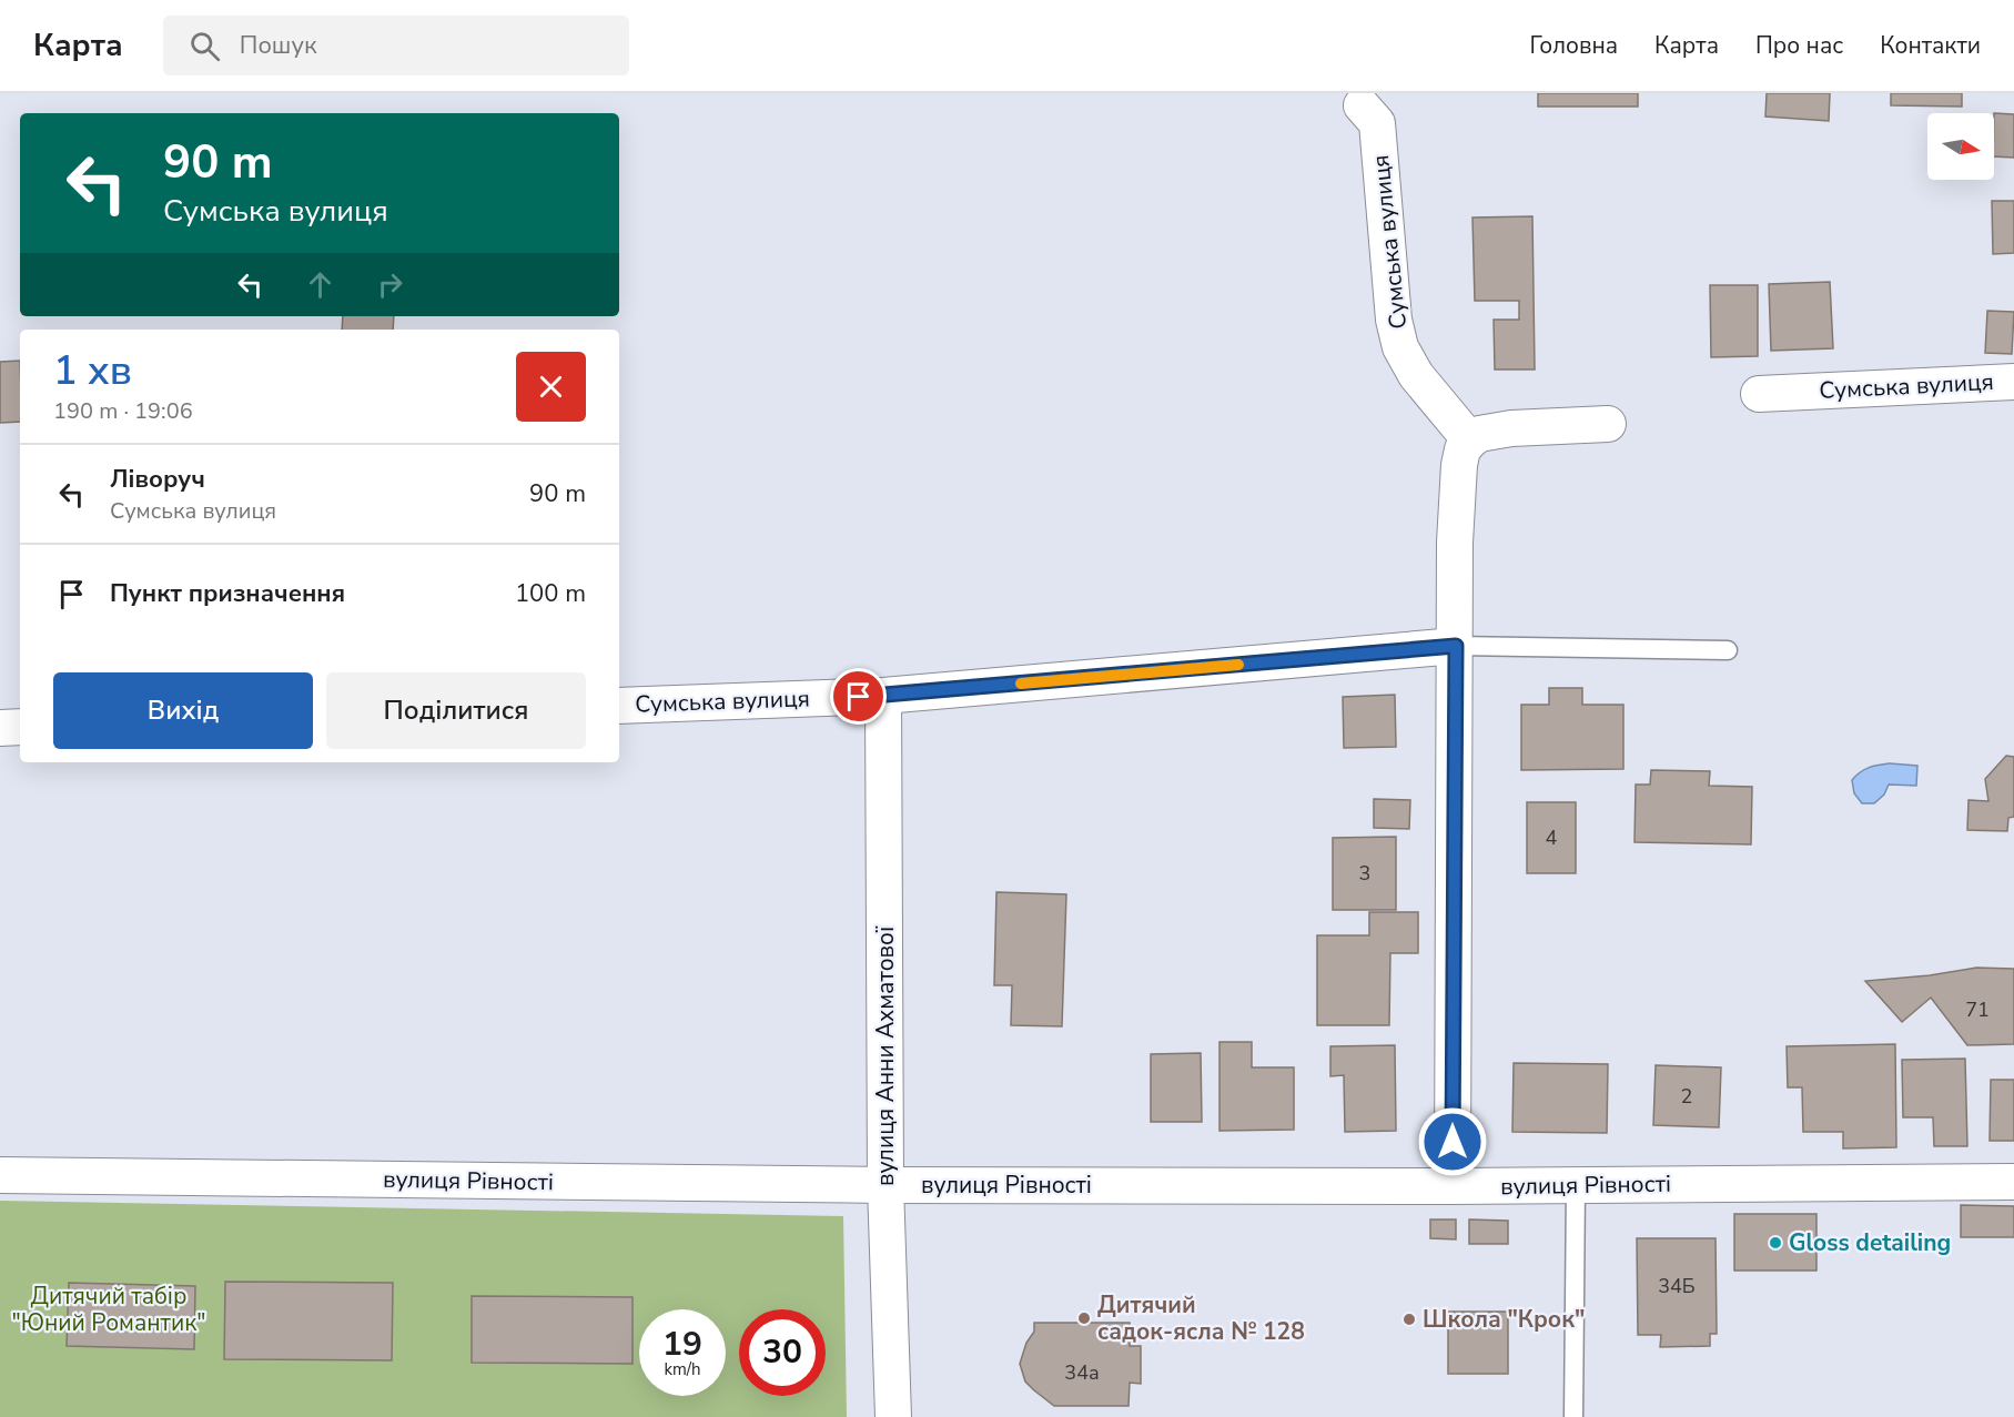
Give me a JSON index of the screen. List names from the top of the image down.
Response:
{
  "streets": {
    "street": ["Сумська вулиця", "вулиця Анни Ахматової", "вулиця Рівності"]
  },
  "crossings": [
    ["Сумська вулиця", "вулиця Анни Ахматової"],
    ["вулиця Анни Ахматової", "вулиця Рівності"]
  ],
  "parks": ["Дитячий табір \"Юний Романтик\""],
  "places": ["Gloss detailing", "Дитячий садок-ясла № 128", "Школа \"Крок\""],
  "house_numbers": [
    "4",
    "3",
    "71",
    "2",
    "34Б",
    "34а"
  ],
  "north": "right",
  "page": {
    "header": "Карта",
    "search": "Пошук",
    "nav": [
      "Головна",
      "Карта",
      "Про нас",
      "Контакти"
    ],
    "turn": ["90 m", "Сумська вулиця"],
    "heading": ["1 хв", "190 m · 19:06"],
    "list": [
      {
        "name": "Ліворуч",
        "note": "Сумська вулиця",
        "value": "90 m"
      },
      {
        "name": "Пункт призначення",
        "value": "100 m"
      }
    ],
    "buttons": ["Вихід", "Поділитися"],
    "speed": "19 km/h",
    "limit": "30"
  }
}
